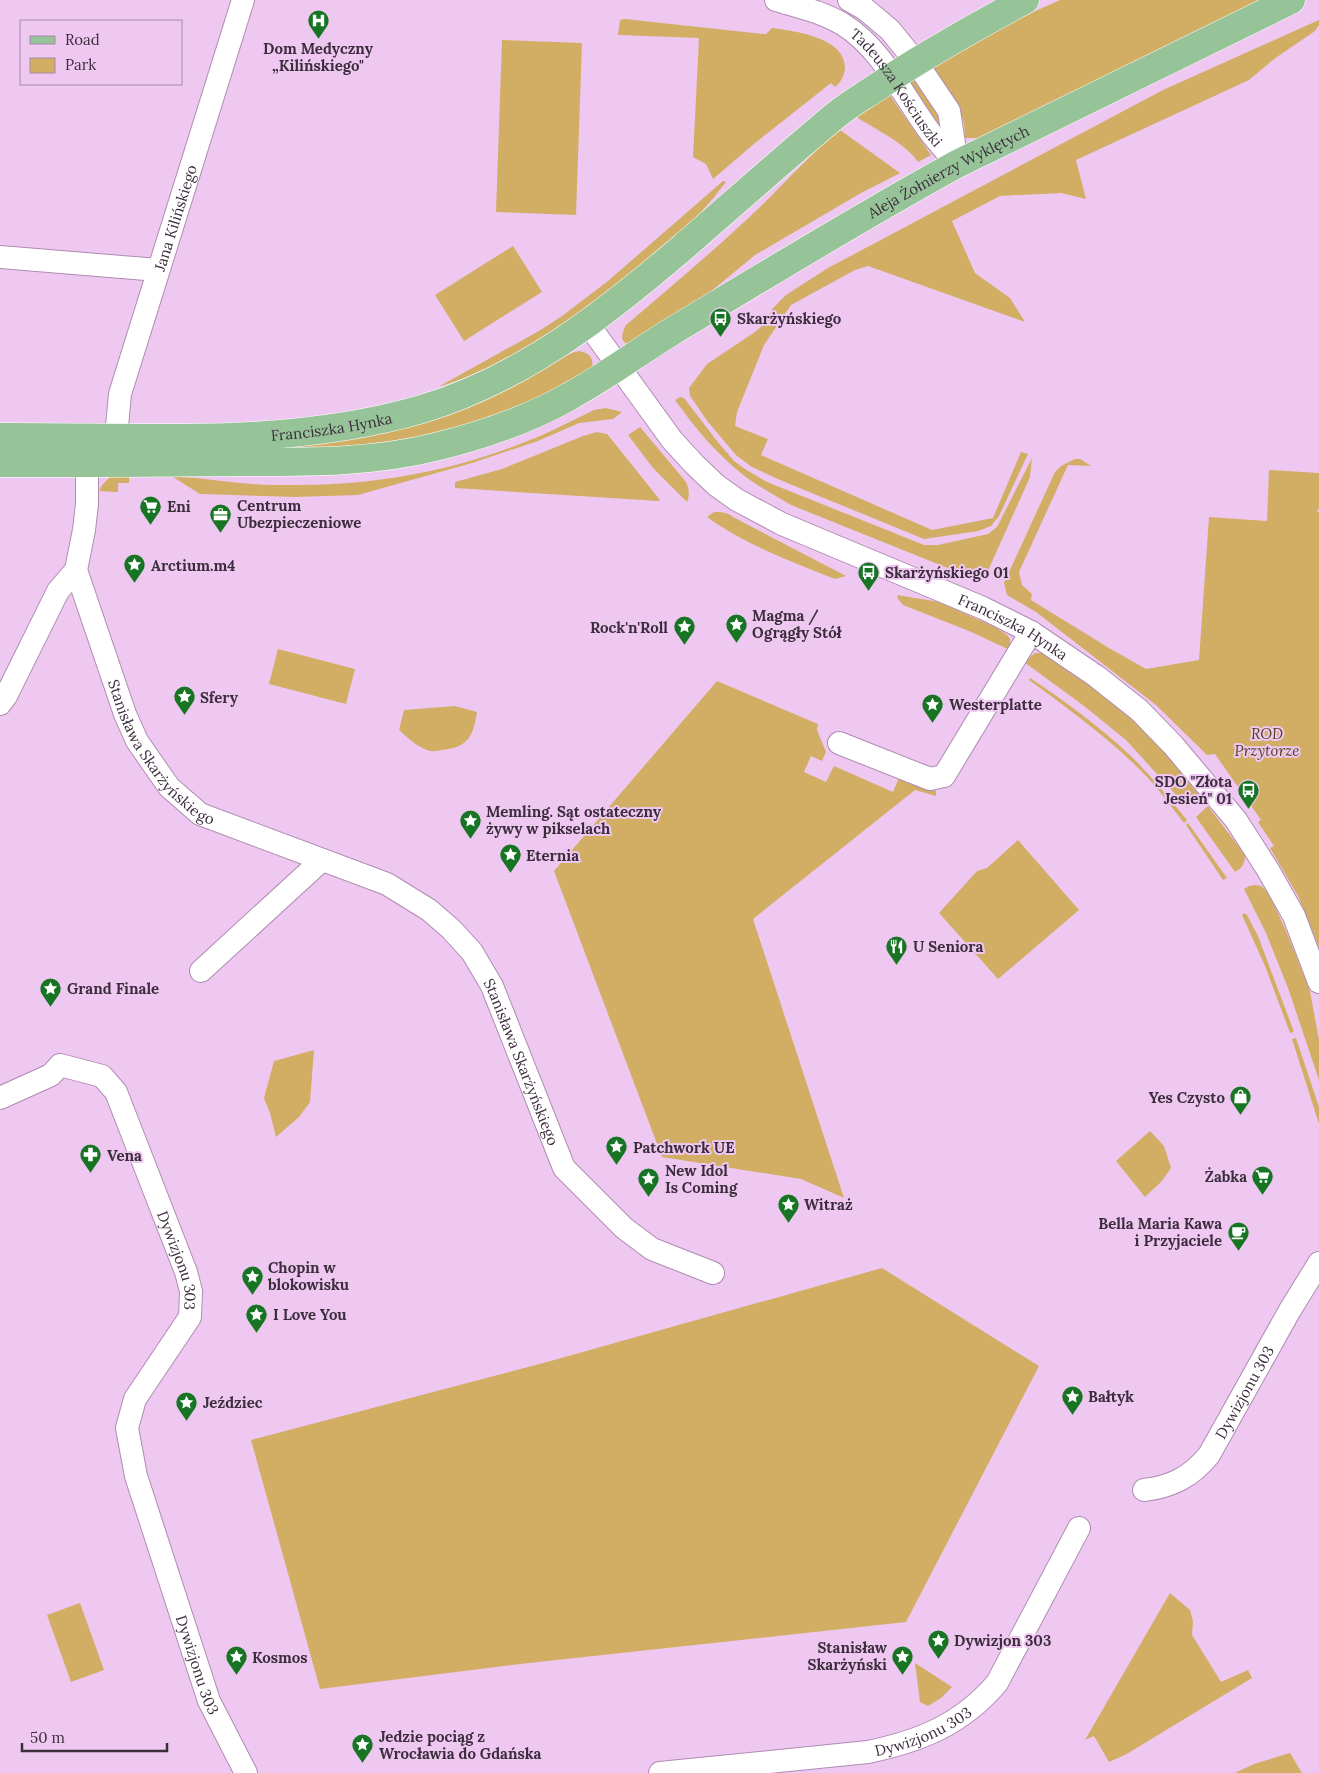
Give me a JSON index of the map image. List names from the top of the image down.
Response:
{
  "streets": {
    "main road": ["Aleja Żołnierzy Wyklętych", "Franciszka Hynka"],
    "street": [
      "Tadeusza Kościuszki",
      "Jana Kilińskiego",
      "Stanisława Skarżyńskiego",
      "Dywizjonu 303"
    ]
  },
  "crossings": [
    ["Tadeusza Kościuszki", "Aleja Żołnierzy Wyklętych"],
    ["Aleja Żołnierzy Wyklętych", "Franciszka Hynka"],
    ["Jana Kilińskiego", "Franciszka Hynka"]
  ],
  "parks": ["ROD Przytorze"],
  "places": {
    "hospital": ["Dom Medyczny „Kilińskiego\""],
    "bus stop": ["Skarżyńskiego", "Skarżyńskiego 01", "SDO \"Złota Jesień\" 01"],
    "supermarket": ["Eni", "Żabka"],
    "office": ["Centrum Ubezpieczeniowe"],
    "place": [
      "Arctium.m4",
      "Magma / Ogrągły Stół",
      "Rock'n'Roll",
      "Sfery",
      "Westerplatte",
      "Memling. Sąt ostateczny żywy w pikselach",
      "Eternia",
      "Grand Finale",
      "Patchwork UE",
      "New Idol Is Coming",
      "Witraż",
      "Chopin w blokowisku",
      "I Love You",
      "Bałtyk",
      "Jeździec",
      "Dywizjon 303",
      "Stanisław Skarżyński",
      "Kosmos",
      "Jedzie pociąg z Wrocławia do Gdańska"
    ],
    "restaurant": ["U Seniora"],
    "shop": ["Yes Czysto"],
    "pharmacy": ["Vena"],
    "cafe": ["Bella Maria Kawa i Przyjaciele"]
  },
  "legend": ["Road", "Park"],
  "scale_bar": "50 m"
}
